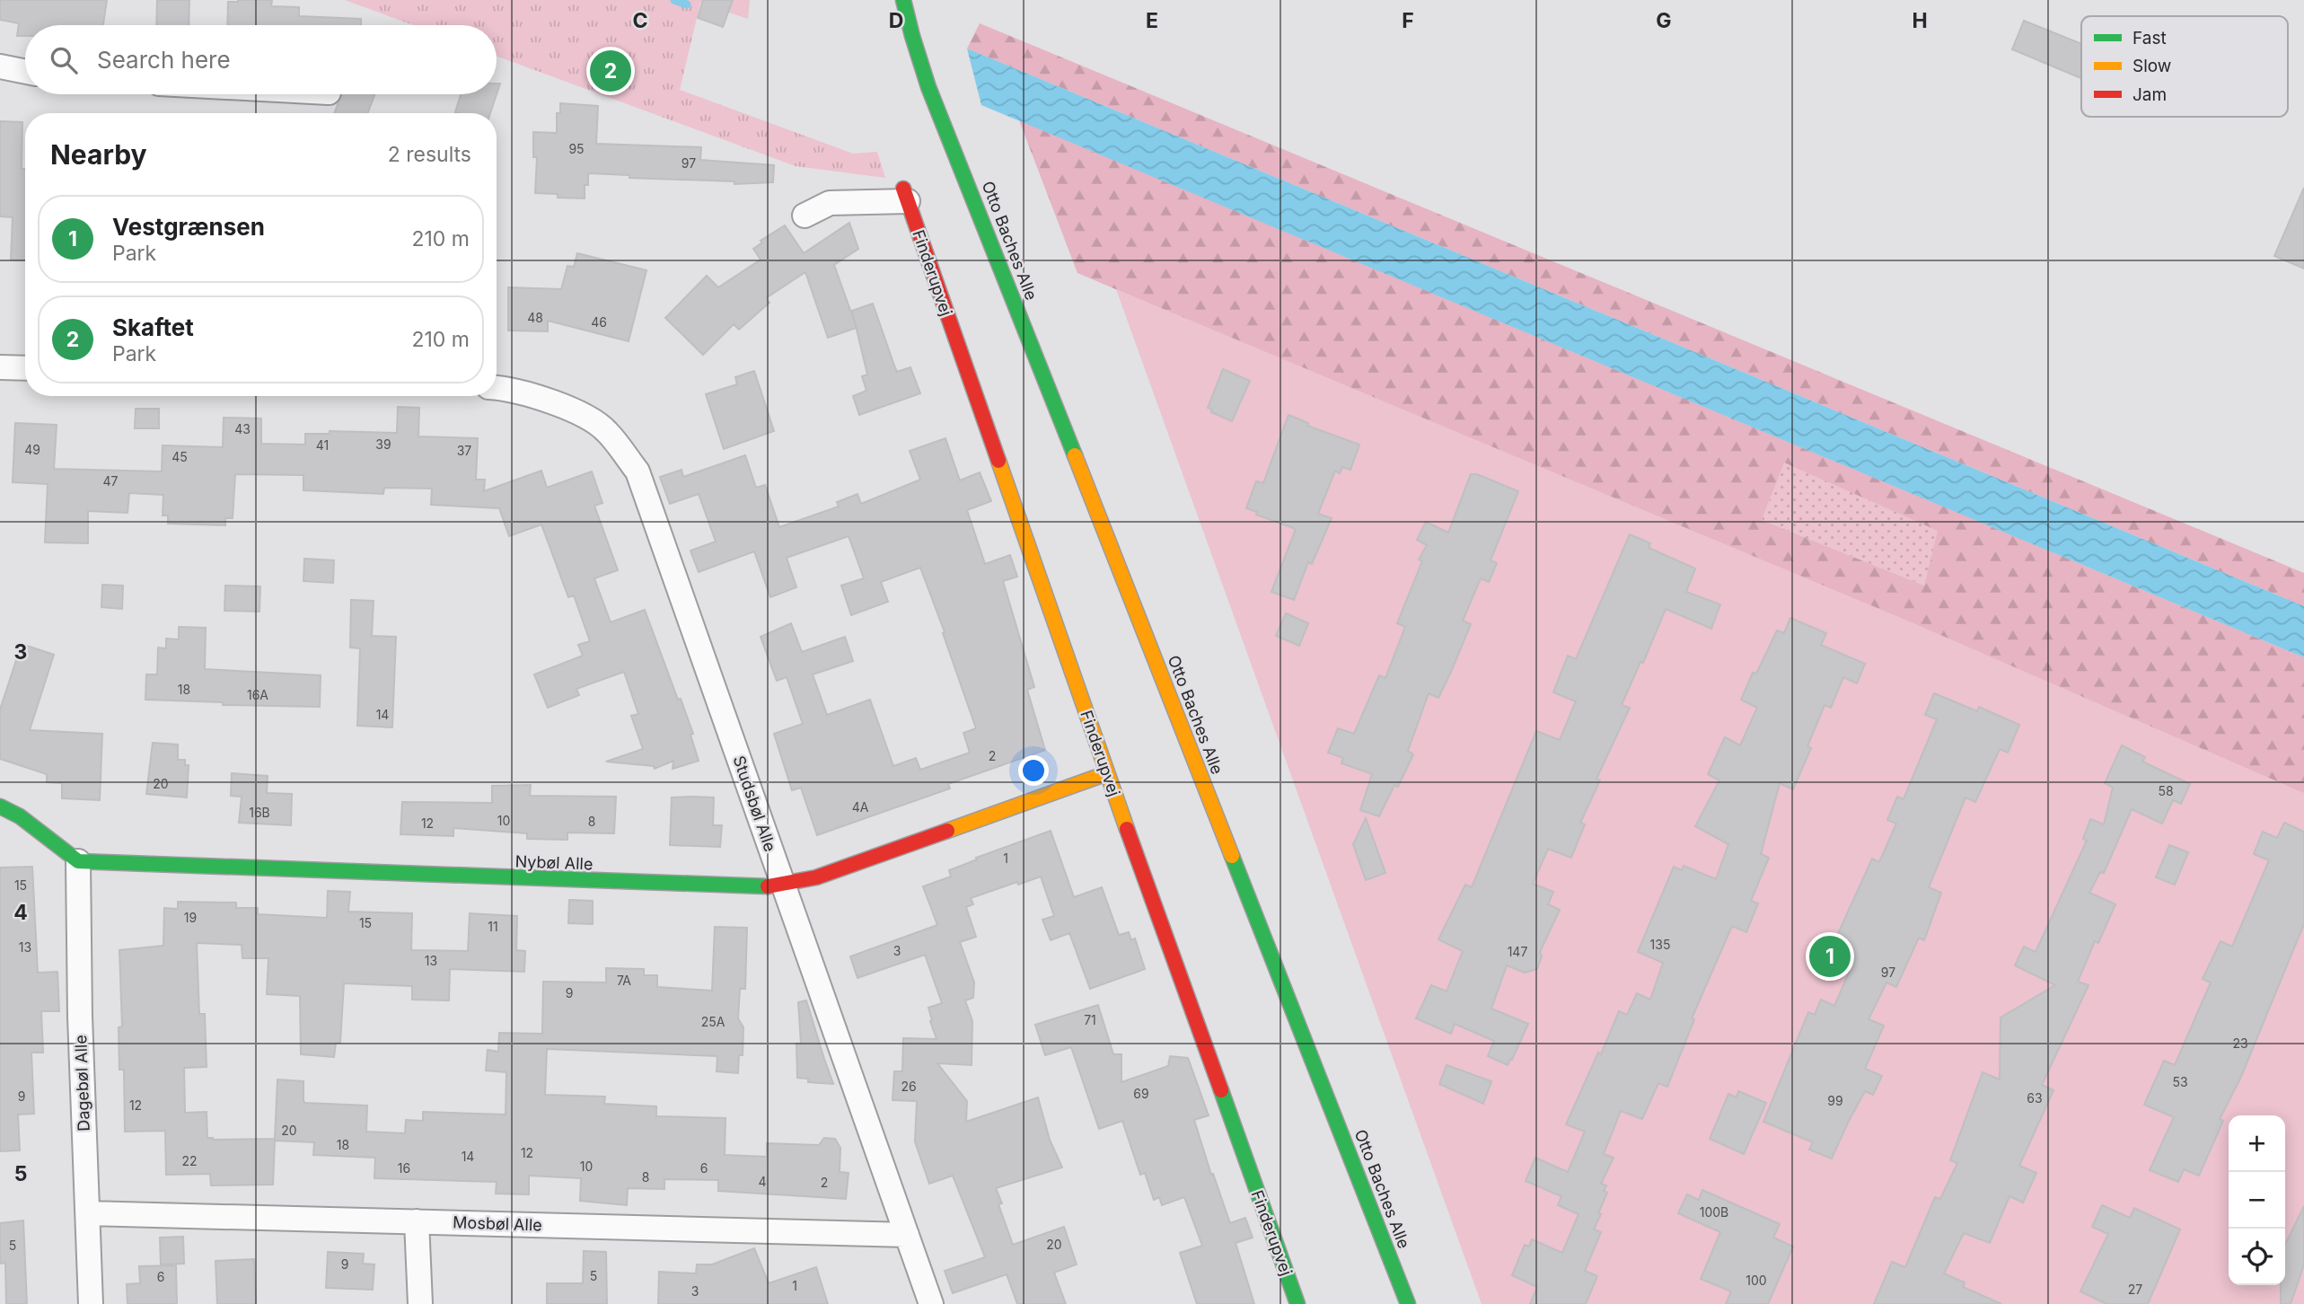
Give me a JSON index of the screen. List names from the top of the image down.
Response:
{
  "streets": {
    "street": [
      "Otto Baches Alle",
      "Finderupvej",
      "Studsbøl Alle",
      "Nybøl Alle",
      "Dagebøl Alle",
      "Mosbøl Alle"
    ]
  },
  "crossings": [
    ["Finderupvej", "Nybøl Alle"],
    ["Studsbøl Alle", "Nybøl Alle"],
    ["Studsbøl Alle", "Mosbøl Alle"],
    ["Nybøl Alle", "Dagebøl Alle"],
    ["Dagebøl Alle", "Mosbøl Alle"]
  ],
  "house_numbers": [
    "95",
    "97",
    "48",
    "46",
    "43",
    "39",
    "41",
    "49",
    "37",
    "45",
    "47",
    "18",
    "16A",
    "14",
    "2",
    "20",
    "58",
    "4A",
    "16B",
    "10",
    "8",
    "12",
    "1",
    "15",
    "19",
    "15",
    "11",
    "135",
    "13",
    "3",
    "147",
    "13",
    "97",
    "7A",
    "9",
    "71",
    "25A",
    "23",
    "53",
    "26",
    "69",
    "9",
    "63",
    "99",
    "12",
    "20",
    "18",
    "12",
    "14",
    "22",
    "10",
    "16",
    "6",
    "8",
    "4",
    "2",
    "100B",
    "20",
    "5",
    "9",
    "5",
    "6",
    "100",
    "1",
    "27",
    "3"
  ],
  "legend": ["Fast", "Slow", "Jam"],
  "page": {
    "search": "Search here",
    "pins": ["2", "1"],
    "heading": ["Nearby", "2 results"],
    "list": [
      {
        "mark": "1",
        "name": "Vestgrænsen",
        "note": "Park",
        "value": "210 m"
      },
      {
        "mark": "2",
        "name": "Skaftet",
        "note": "Park",
        "value": "210 m"
      }
    ],
    "map_buttons": ["+", "−"]
  },
  "grid": {
    "columns": [
      "C",
      "D",
      "E",
      "F",
      "G",
      "H"
    ],
    "rows": ["3", "4", "5"]
  }
}
